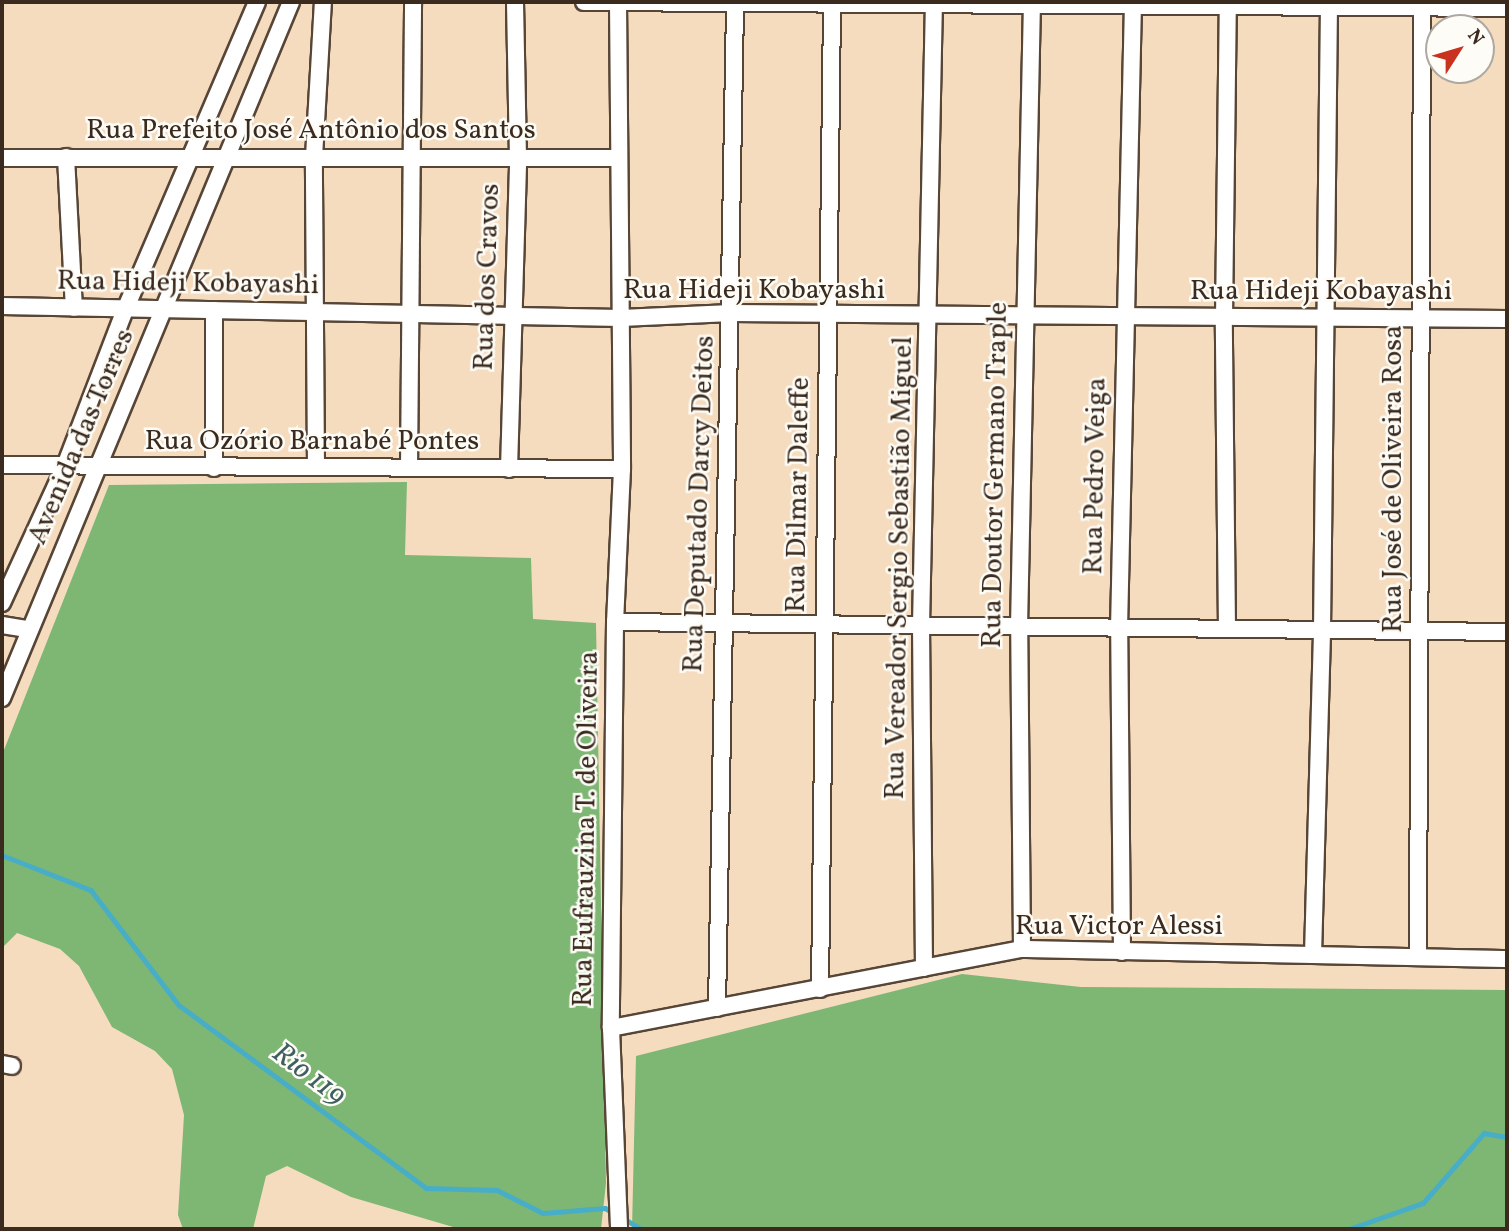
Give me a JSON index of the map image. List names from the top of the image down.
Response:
{
  "streets": {
    "street": [
      "Rua Prefeito José Antônio dos Santos",
      "Rua dos Cravos",
      "Rua Hideji Kobayashi",
      "Avenida das Torres",
      "Rua Ozório Barnabé Pontes",
      "Rua Doutor Germano Traple",
      "Rua Pedro Veiga",
      "Rua José de Oliveira Rosa",
      "Rua Dilmar Daleffe",
      "Rua Deputado Darcy Deitos",
      "Rua Vereador Sergio Sebastião Miguel",
      "Rua Eufrauzina T. de Oliveira",
      "Rua Victor Alessi"
    ]
  },
  "crossings": [
    ["Rua Prefeito José Antônio dos Santos", "Rua dos Cravos"],
    ["Rua Prefeito José Antônio dos Santos", "Avenida das Torres"],
    ["Rua Prefeito José Antônio dos Santos", "Rua Eufrauzina T. de Oliveira"],
    ["Rua dos Cravos", "Rua Hideji Kobayashi"],
    ["Rua dos Cravos", "Rua Ozório Barnabé Pontes"],
    ["Rua Hideji Kobayashi", "Avenida das Torres"],
    ["Rua Hideji Kobayashi", "Rua Doutor Germano Traple"],
    ["Rua Hideji Kobayashi", "Rua Pedro Veiga"],
    ["Rua Hideji Kobayashi", "Rua José de Oliveira Rosa"],
    ["Rua Hideji Kobayashi", "Rua Dilmar Daleffe"],
    ["Rua Hideji Kobayashi", "Rua Deputado Darcy Deitos"],
    ["Rua Hideji Kobayashi", "Rua Vereador Sergio Sebastião Miguel"],
    ["Rua Hideji Kobayashi", "Rua Eufrauzina T. de Oliveira"],
    ["Avenida das Torres", "Rua Ozório Barnabé Pontes"],
    ["Rua Ozório Barnabé Pontes", "Rua Eufrauzina T. de Oliveira"],
    ["Rua Doutor Germano Traple", "Rua Victor Alessi"],
    ["Rua Pedro Veiga", "Rua Victor Alessi"],
    ["Rua José de Oliveira Rosa", "Rua Victor Alessi"],
    ["Rua Dilmar Daleffe", "Rua Victor Alessi"],
    ["Rua Deputado Darcy Deitos", "Rua Victor Alessi"],
    ["Rua Vereador Sergio Sebastião Miguel", "Rua Victor Alessi"],
    ["Rua Eufrauzina T. de Oliveira", "Rua Victor Alessi"]
  ],
  "water": ["Rio 119"],
  "north": "top right"
}
